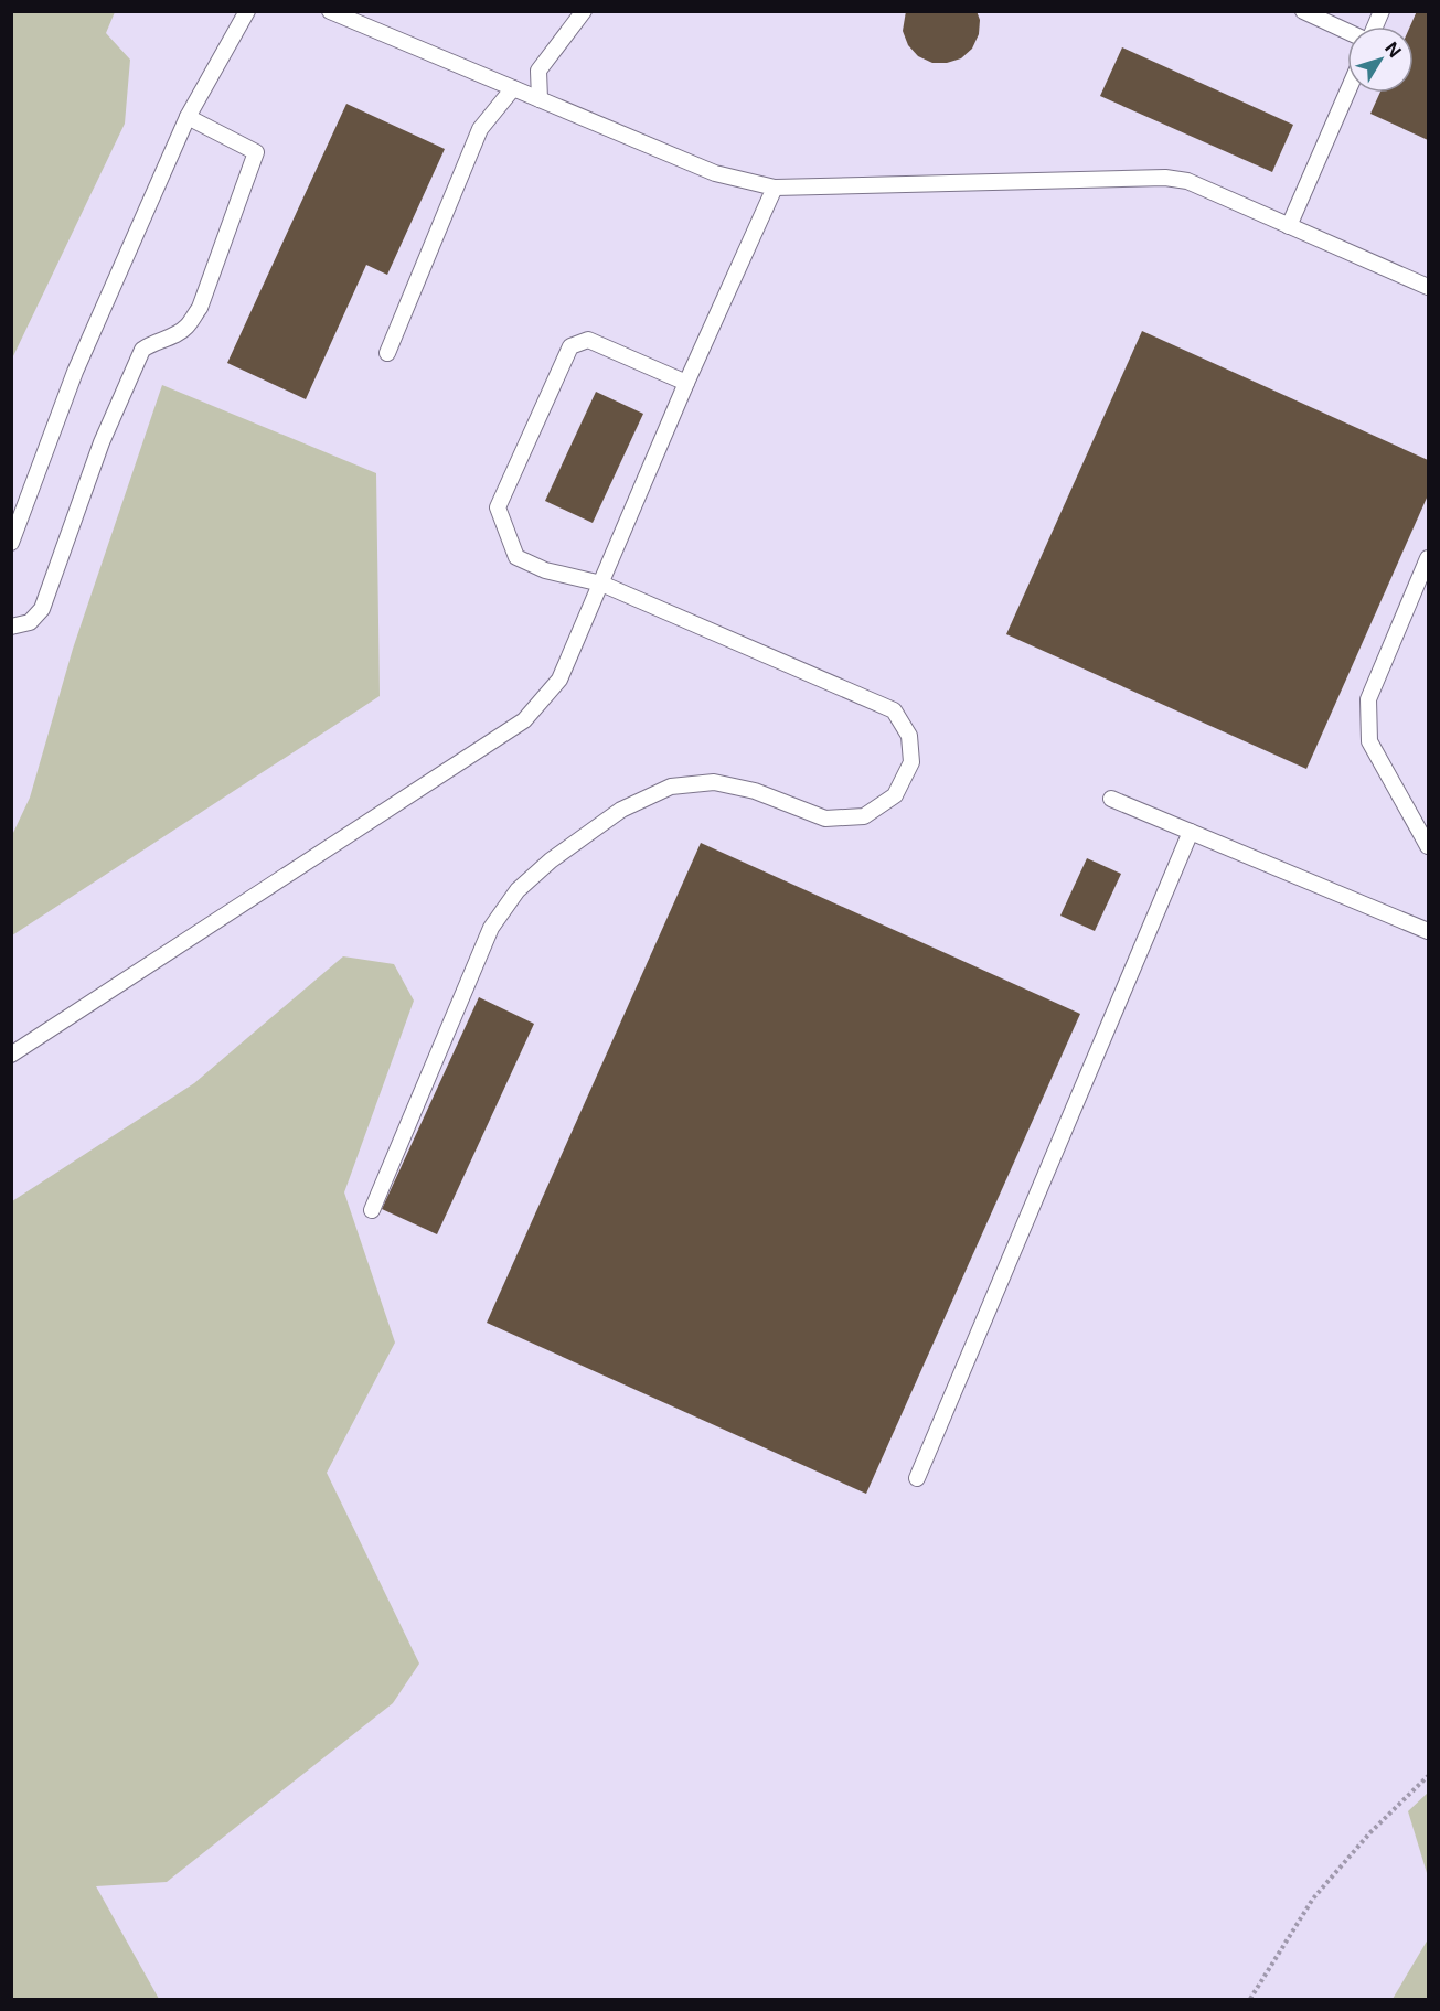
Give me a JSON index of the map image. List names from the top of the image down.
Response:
{
  "north": "top right"
}
